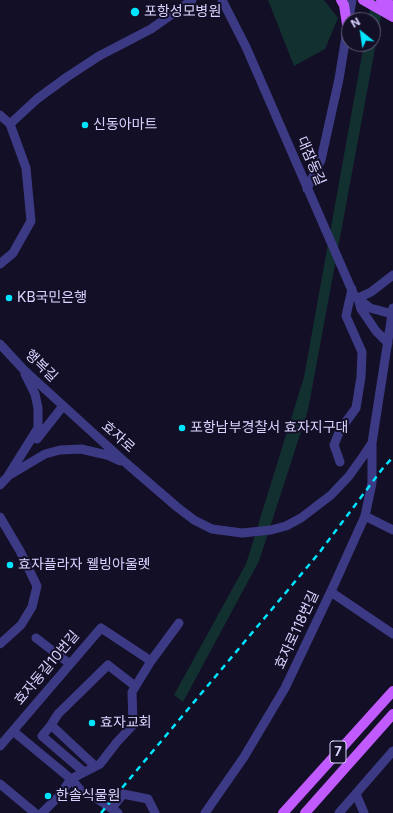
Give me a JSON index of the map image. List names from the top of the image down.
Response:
{
  "streets": {
    "main road": ["7"],
    "street": [
      "대잠동길",
      "행복길",
      "효자로",
      "효자로118번길",
      "효자동길10번길"
    ]
  },
  "crossings": [
    ["행복길", "효자로"],
    ["효자로", "효자로118번길"]
  ],
  "places": [
    "포항성모병원",
    "신동아마트",
    "KB국민은행",
    "포항남부경찰서 효자지구대",
    "효자플라자 웰빙아울렛",
    "효자교회",
    "한솔식물원"
  ],
  "north": "top left"
}
